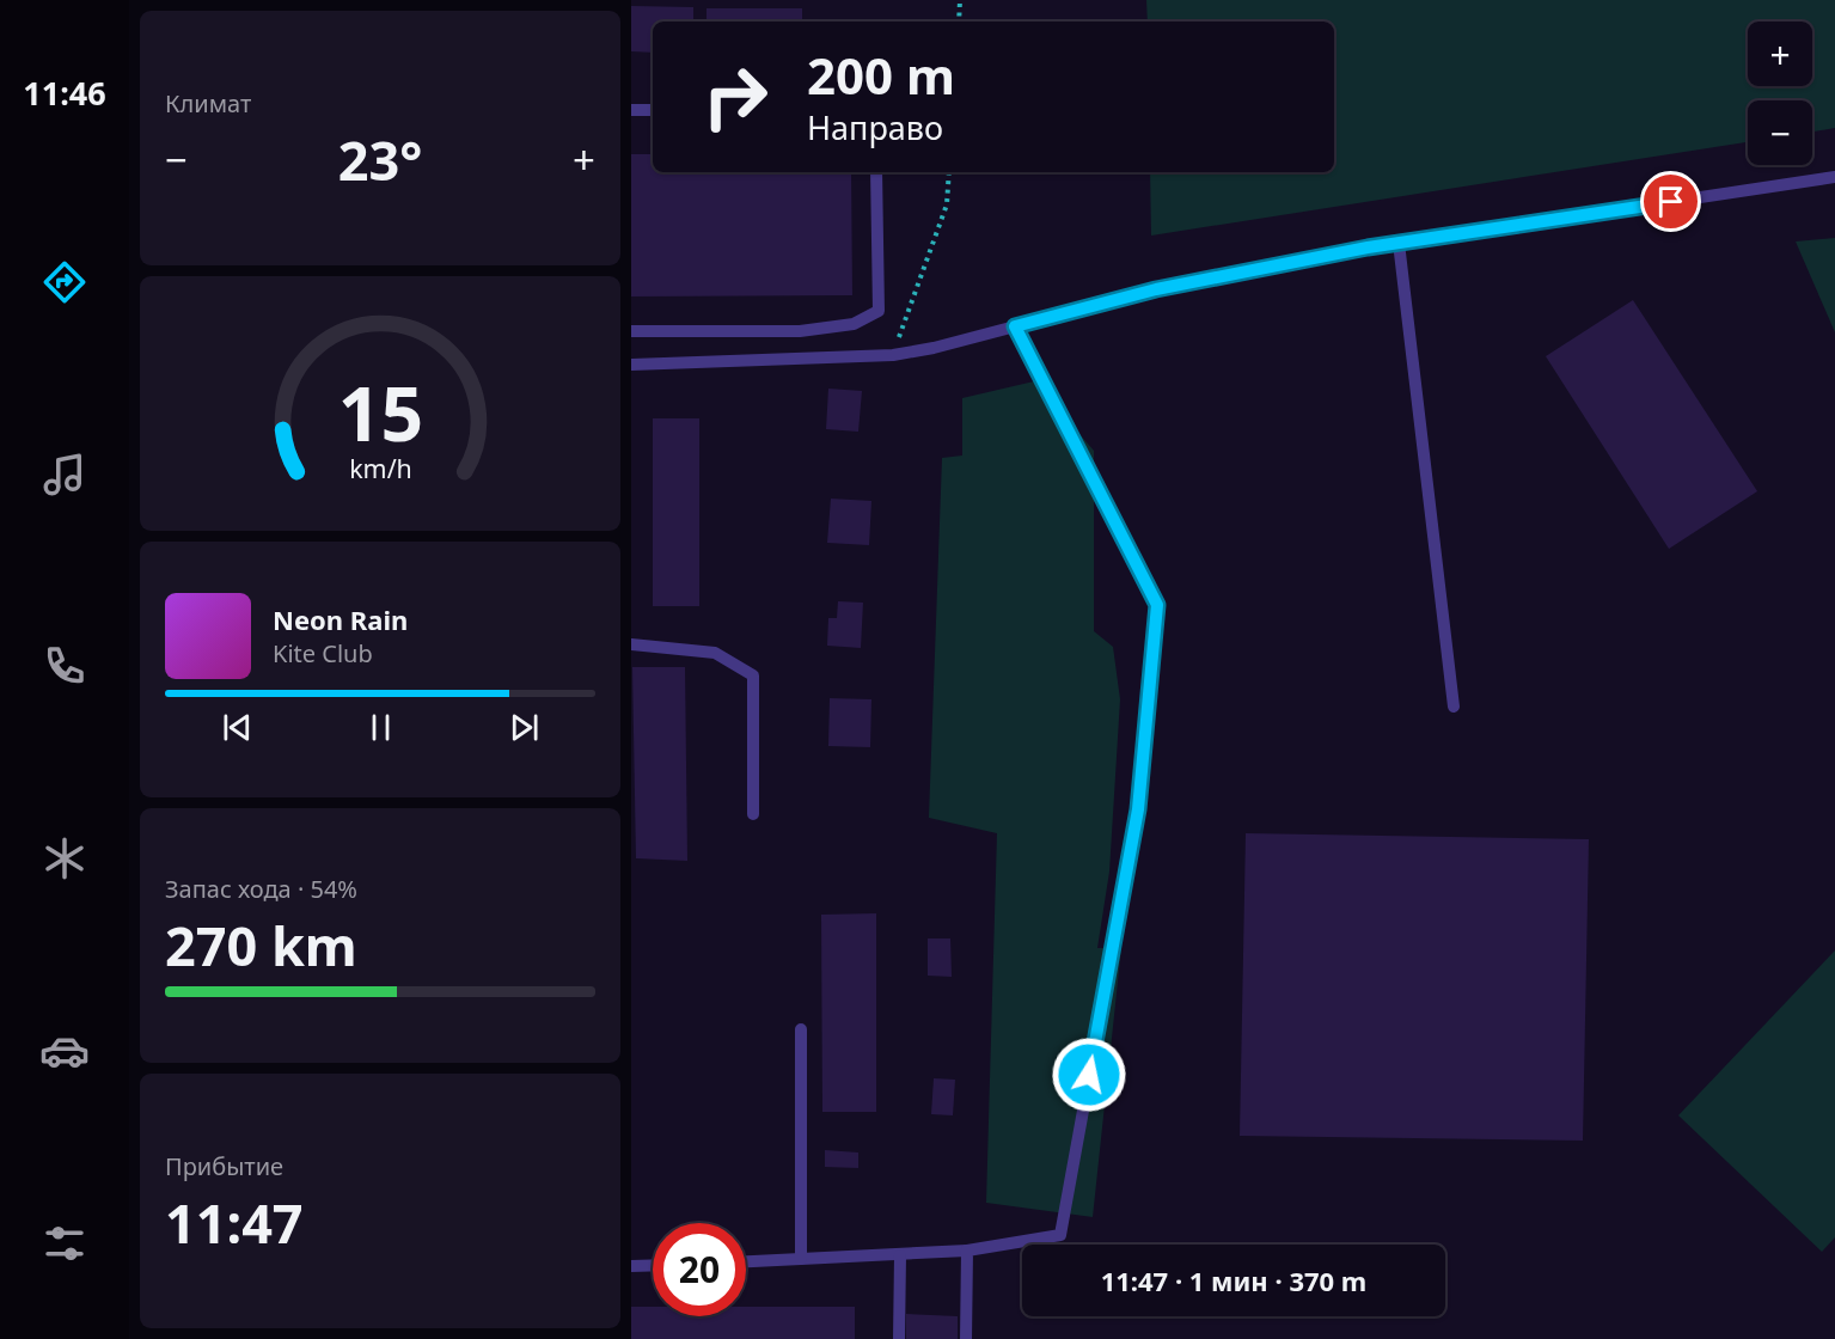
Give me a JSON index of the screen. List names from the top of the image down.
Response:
{
  "page": {
    "tabs": "11:46",
    "tile": [
      "Климат",
      ["Запас хода · 54%", "270 km"],
      ["Прибытие", "11:47"]
    ],
    "map_buttons": ["+", "−"],
    "turn": ["200 m", "Направо"],
    "heat": ["−", "23°", "+"],
    "song": ["Neon Rain", "Kite Club"],
    "limit": "20",
    "trip": "11:47 · 1 мин · 370 m",
    "gauge": ["15", "km/h"]
  }
}
